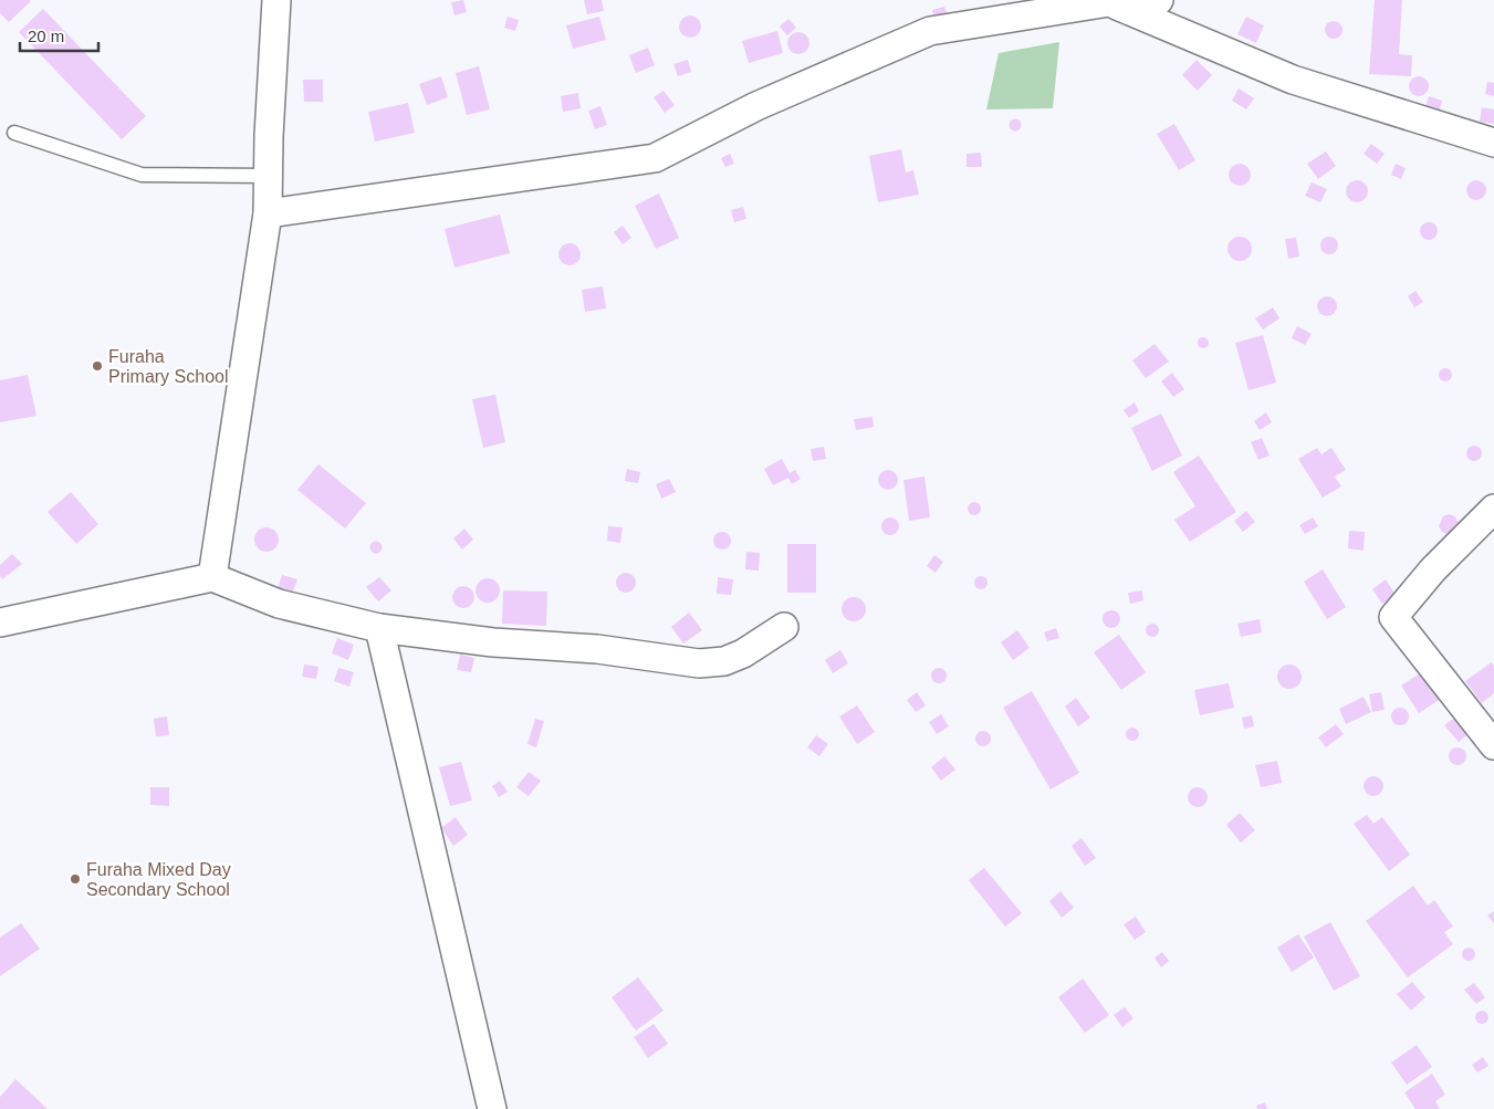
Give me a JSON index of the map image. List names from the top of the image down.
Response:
{
  "places": ["Furaha Primary School", "Furaha Mixed Day Secondary School"],
  "scale_bar": "20 m"
}
